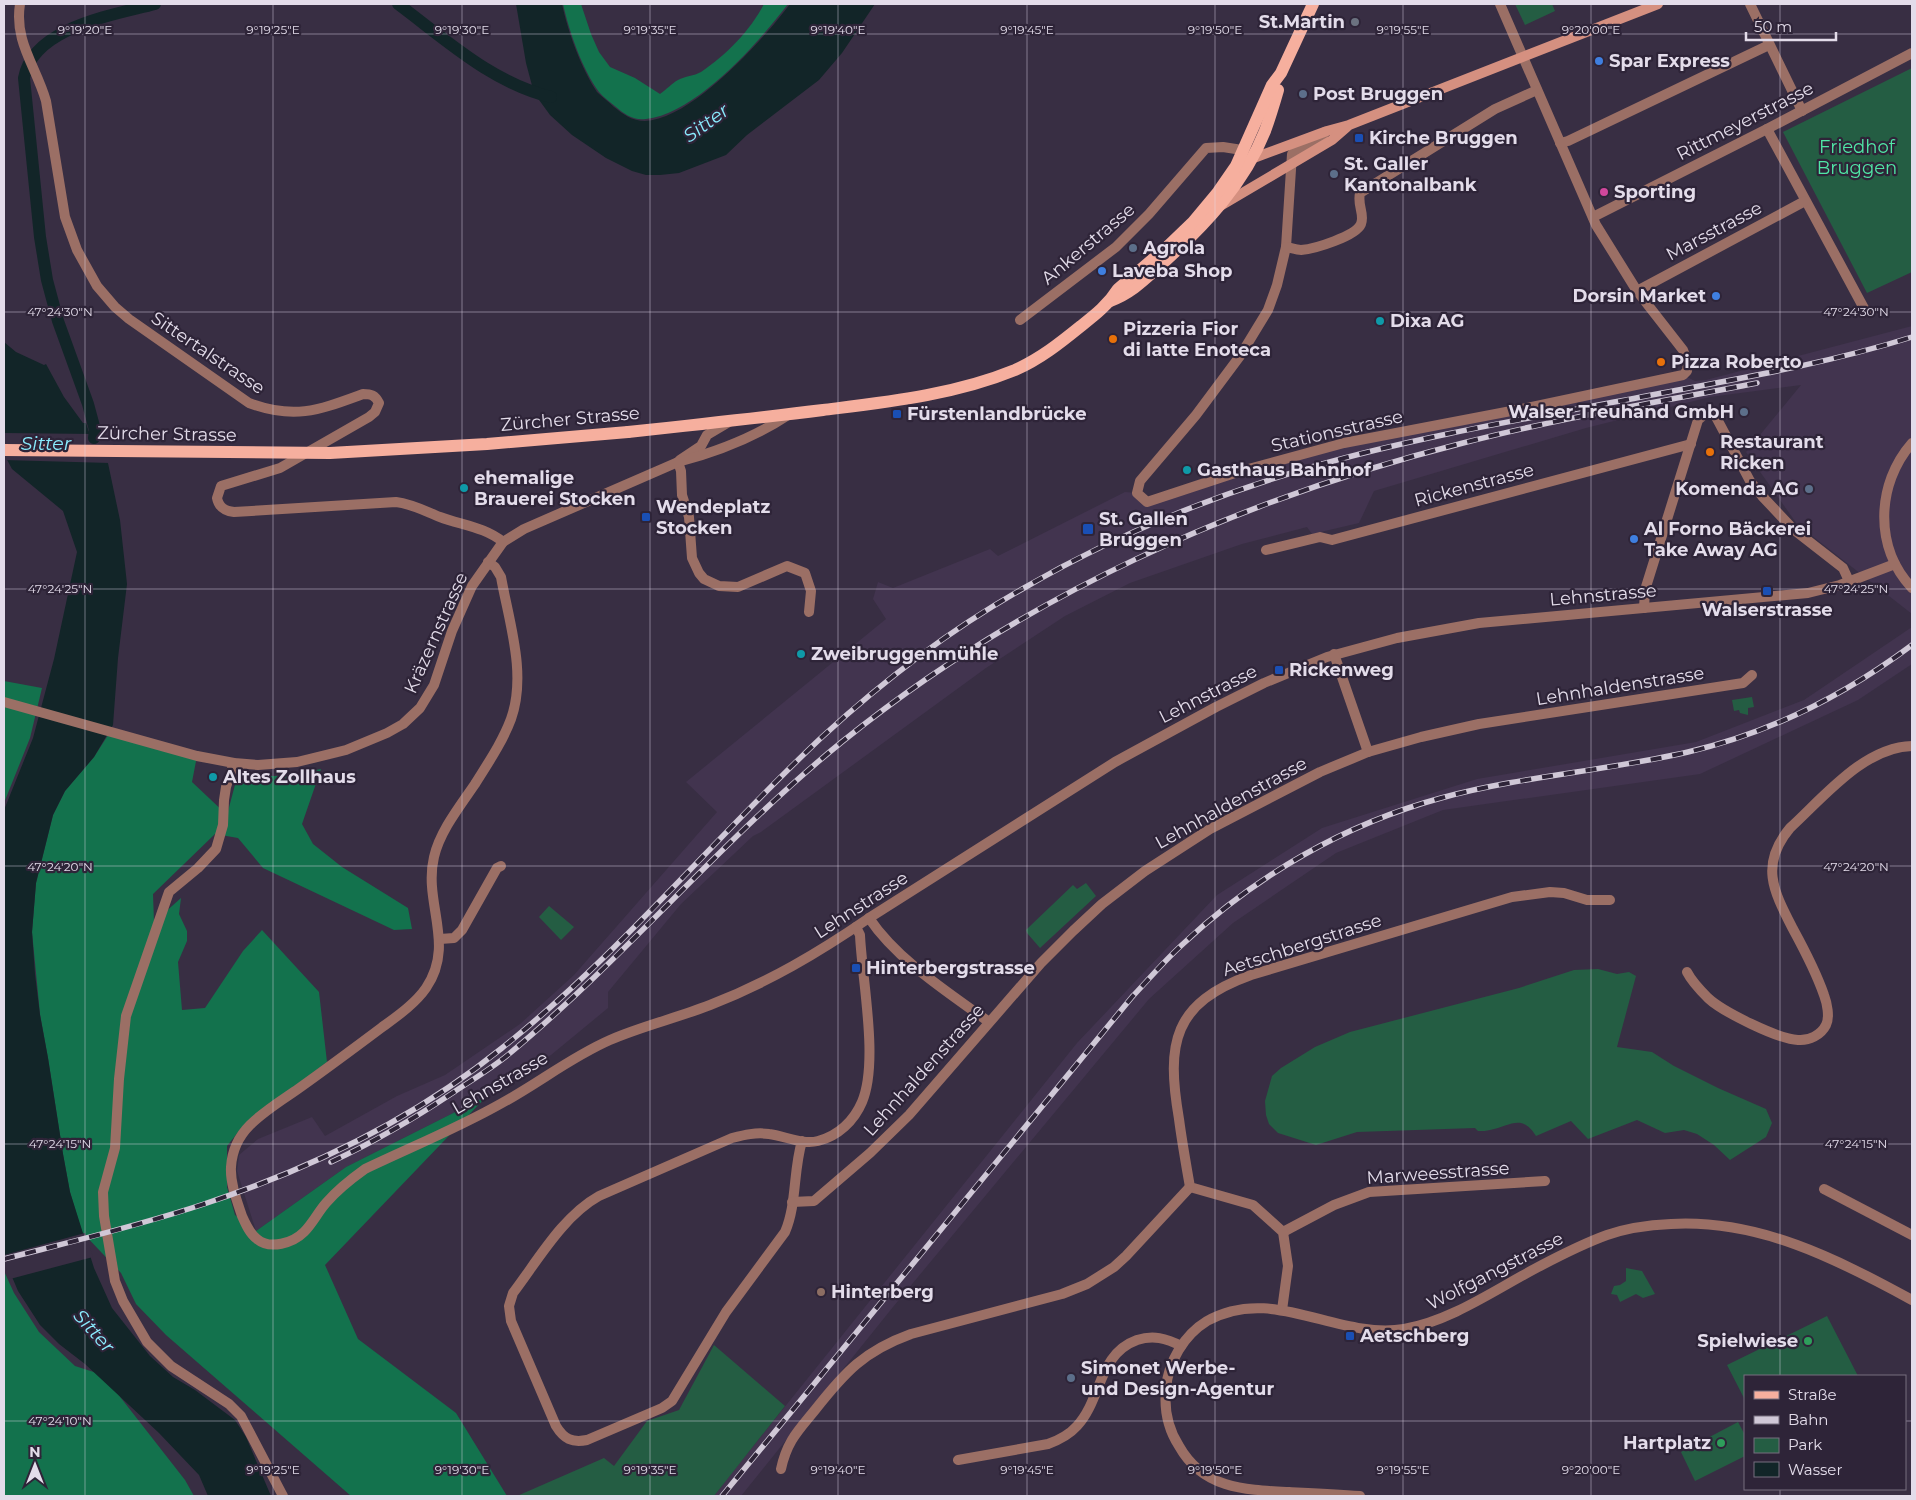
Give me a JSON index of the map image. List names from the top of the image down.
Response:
{
  "streets": {
    "main road": ["Zürcher Strasse"],
    "street": [
      "Rittmeyerstrasse",
      "Marsstrasse",
      "Ankerstrasse",
      "Sittertalstrasse",
      "Stationsstrasse",
      "Rickenstrasse",
      "Lehnstrasse",
      "Kräzernstrasse",
      "Lehnhaldenstrasse",
      "Aetschbergstrasse",
      "Marweesstrasse",
      "Wolfgangstrasse"
    ]
  },
  "crossings": [
    ["Marsstrasse", "Stationsstrasse"],
    ["Ankerstrasse", "Zürcher Strasse"],
    ["Sittertalstrasse", "Kräzernstrasse"],
    ["Zürcher Strasse", "Kräzernstrasse"],
    ["Lehnstrasse", "Kräzernstrasse"]
  ],
  "water": ["Sitter"],
  "parks": ["Friedhof Bruggen"],
  "places": {
    "other": [
      "St.Martin",
      "Spar Express",
      "Post Bruggen",
      "St. Galler Kantonalbank",
      "Sporting",
      "Agrola",
      "Laveba Shop",
      "Dorsin Market",
      "Dixa AG",
      "Pizzeria Fior di latte Enoteca",
      "Pizza Roberto",
      "Walser Treuhand GmbH",
      "Restaurant Ricken",
      "Gasthaus Bahnhof",
      "ehemalige Brauerei Stocken",
      "Komenda AG",
      "Al Forno Bäckerei Take Away AG",
      "Zweibruggenmühle",
      "Altes Zollhaus",
      "Hinterberg",
      "Spielwiese",
      "Simonet Werbe- und Design-Agentur",
      "Hartplatz"
    ],
    "transit": [
      "Kirche Bruggen",
      "Fürstenlandbrücke",
      "Wendeplatz Stocken",
      "St. Gallen Bruggen",
      "Walserstrasse",
      "Rickenweg",
      "Hinterbergstrasse",
      "Aetschberg"
    ]
  },
  "legend": [
    "Straße",
    "Bahn",
    "Park",
    "Wasser"
  ],
  "scale_bar": "50 m",
  "north": "top",
  "coordinates": [
    "9°19'20\"E",
    "9°19'25\"E",
    "9°19'30\"E",
    "9°19'35\"E",
    "9°19'40\"E",
    "9°19'45\"E",
    "9°19'50\"E",
    "9°19'55\"E",
    "9°20'00\"E",
    "47°24'30\"N",
    "47°24'25\"N",
    "47°24'20\"N",
    "47°24'15\"N",
    "47°24'10\"N"
  ]
}
